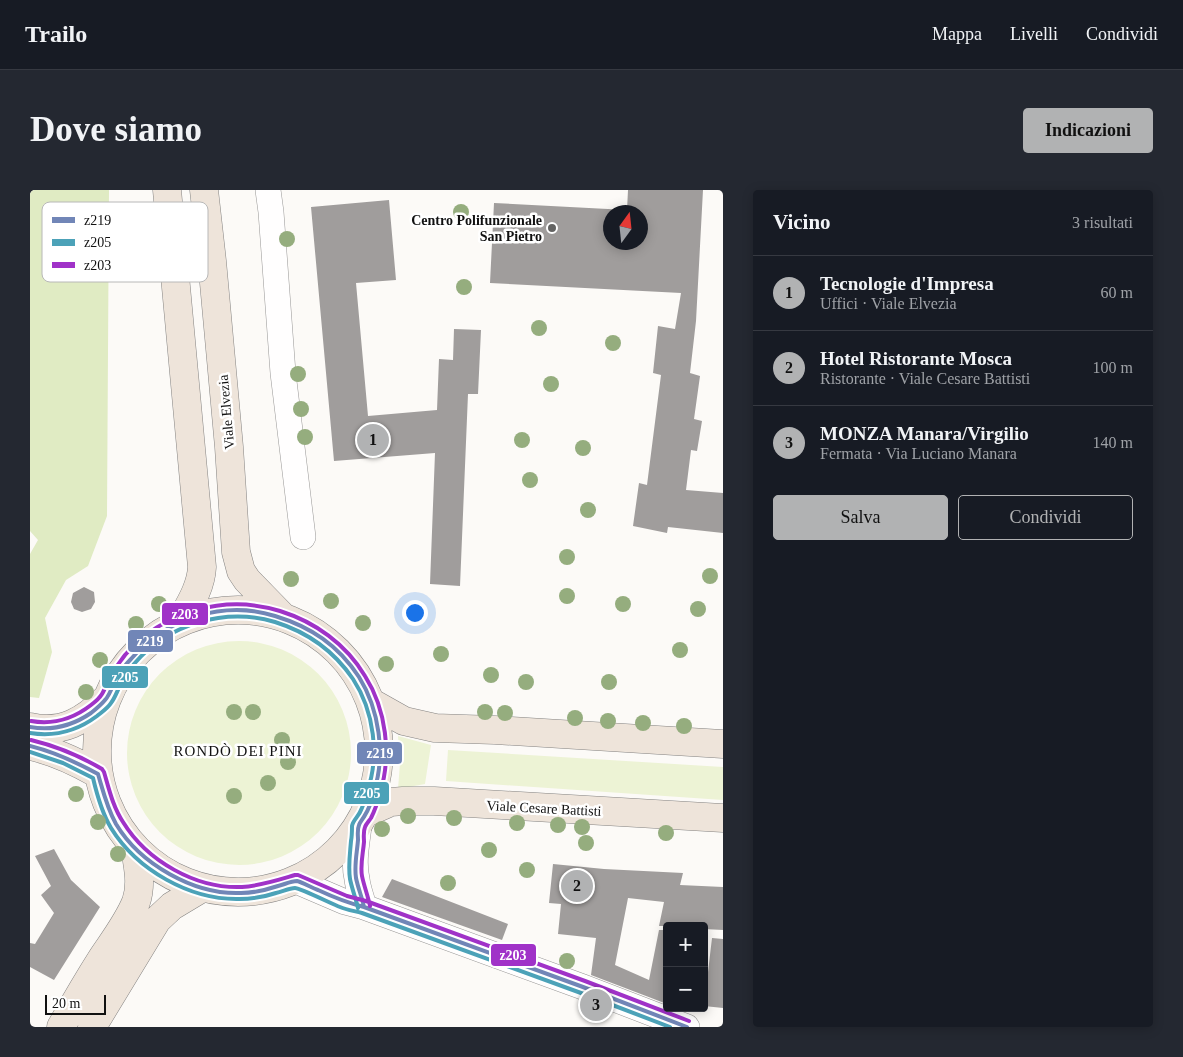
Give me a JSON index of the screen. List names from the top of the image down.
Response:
{
  "streets": {
    "main road": ["Viale Elvezia", "Viale Cesare Battisti"]
  },
  "districts": ["RONDÒ DEI PINI"],
  "places": ["Centro Polifunzionale San Pietro"],
  "lines": ["transit line z203", "transit line z219", "transit line z205"],
  "legend": ["z219", "z205", "z203"],
  "scale_bar": "20 m",
  "north": "top",
  "page": {
    "header": "Trailo",
    "nav": ["Mappa", "Livelli", "Condividi"],
    "buttons": [
      "Indicazioni",
      ["Salva", "Condividi"]
    ],
    "title": "Dove siamo",
    "heading": ["Vicino", "3 risultati"],
    "list": [
      {
        "mark": "1",
        "name": "Tecnologie d'Impresa",
        "note": "Uffici · Viale Elvezia",
        "value": "60 m"
      },
      {
        "mark": "2",
        "name": "Hotel Ristorante Mosca",
        "note": "Ristorante · Viale Cesare Battisti",
        "value": "100 m"
      },
      {
        "mark": "3",
        "name": "MONZA Manara/Virgilio",
        "note": "Fermata · Via Luciano Manara",
        "value": "140 m"
      }
    ],
    "pins": ["1", "2", "3"],
    "map_buttons": ["+", "−"],
    "scale": "20 m"
  }
}
